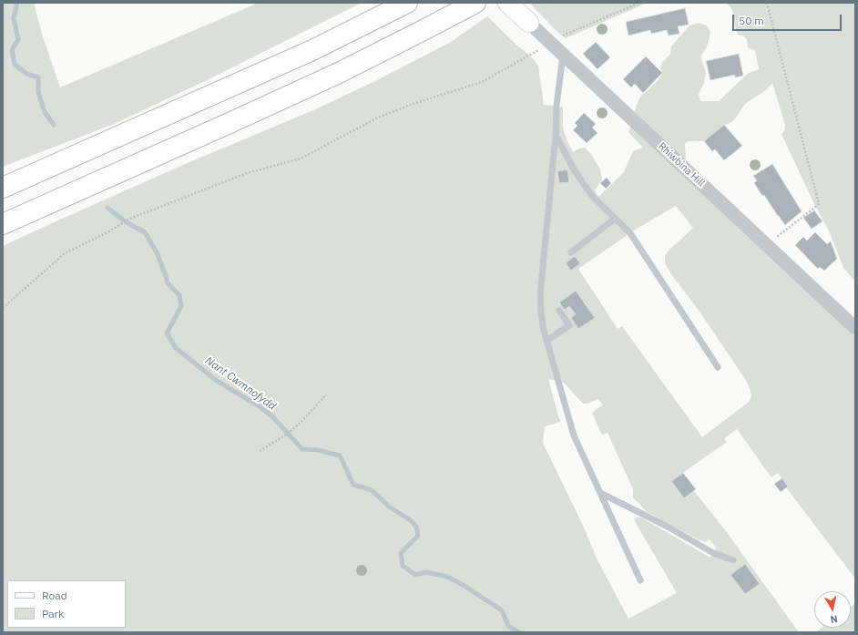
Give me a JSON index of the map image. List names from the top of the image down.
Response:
{
  "streets": {
    "street": ["Rhiwbina Hill"]
  },
  "water": ["Nant Cwmnofydd"],
  "legend": ["Road", "Park"],
  "scale_bar": "50 m",
  "north": "bottom"
}
